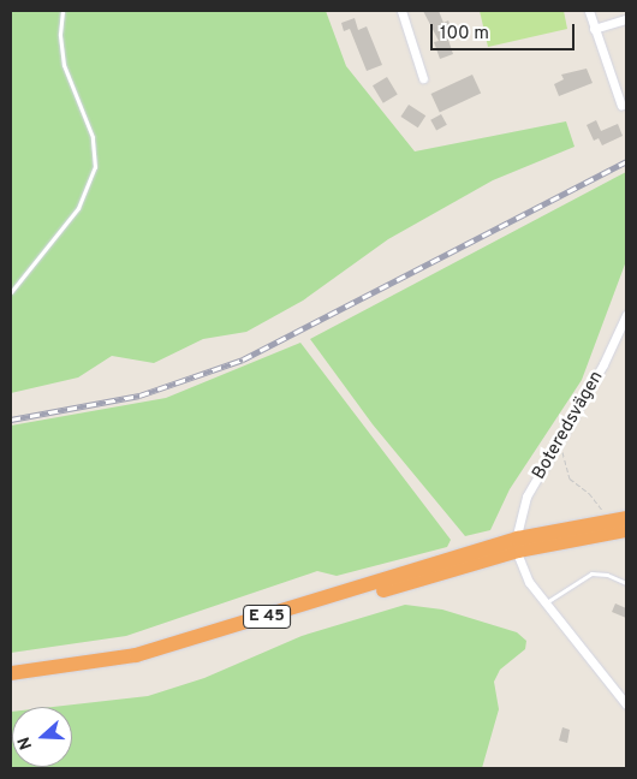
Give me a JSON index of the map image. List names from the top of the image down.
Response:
{
  "streets": {
    "highway": ["E 45"],
    "street": ["Boteredsvägen"]
  },
  "crossings": [
    ["Boteredsvägen", "E 45"]
  ],
  "scale_bar": "100 m",
  "north": "left"
}
